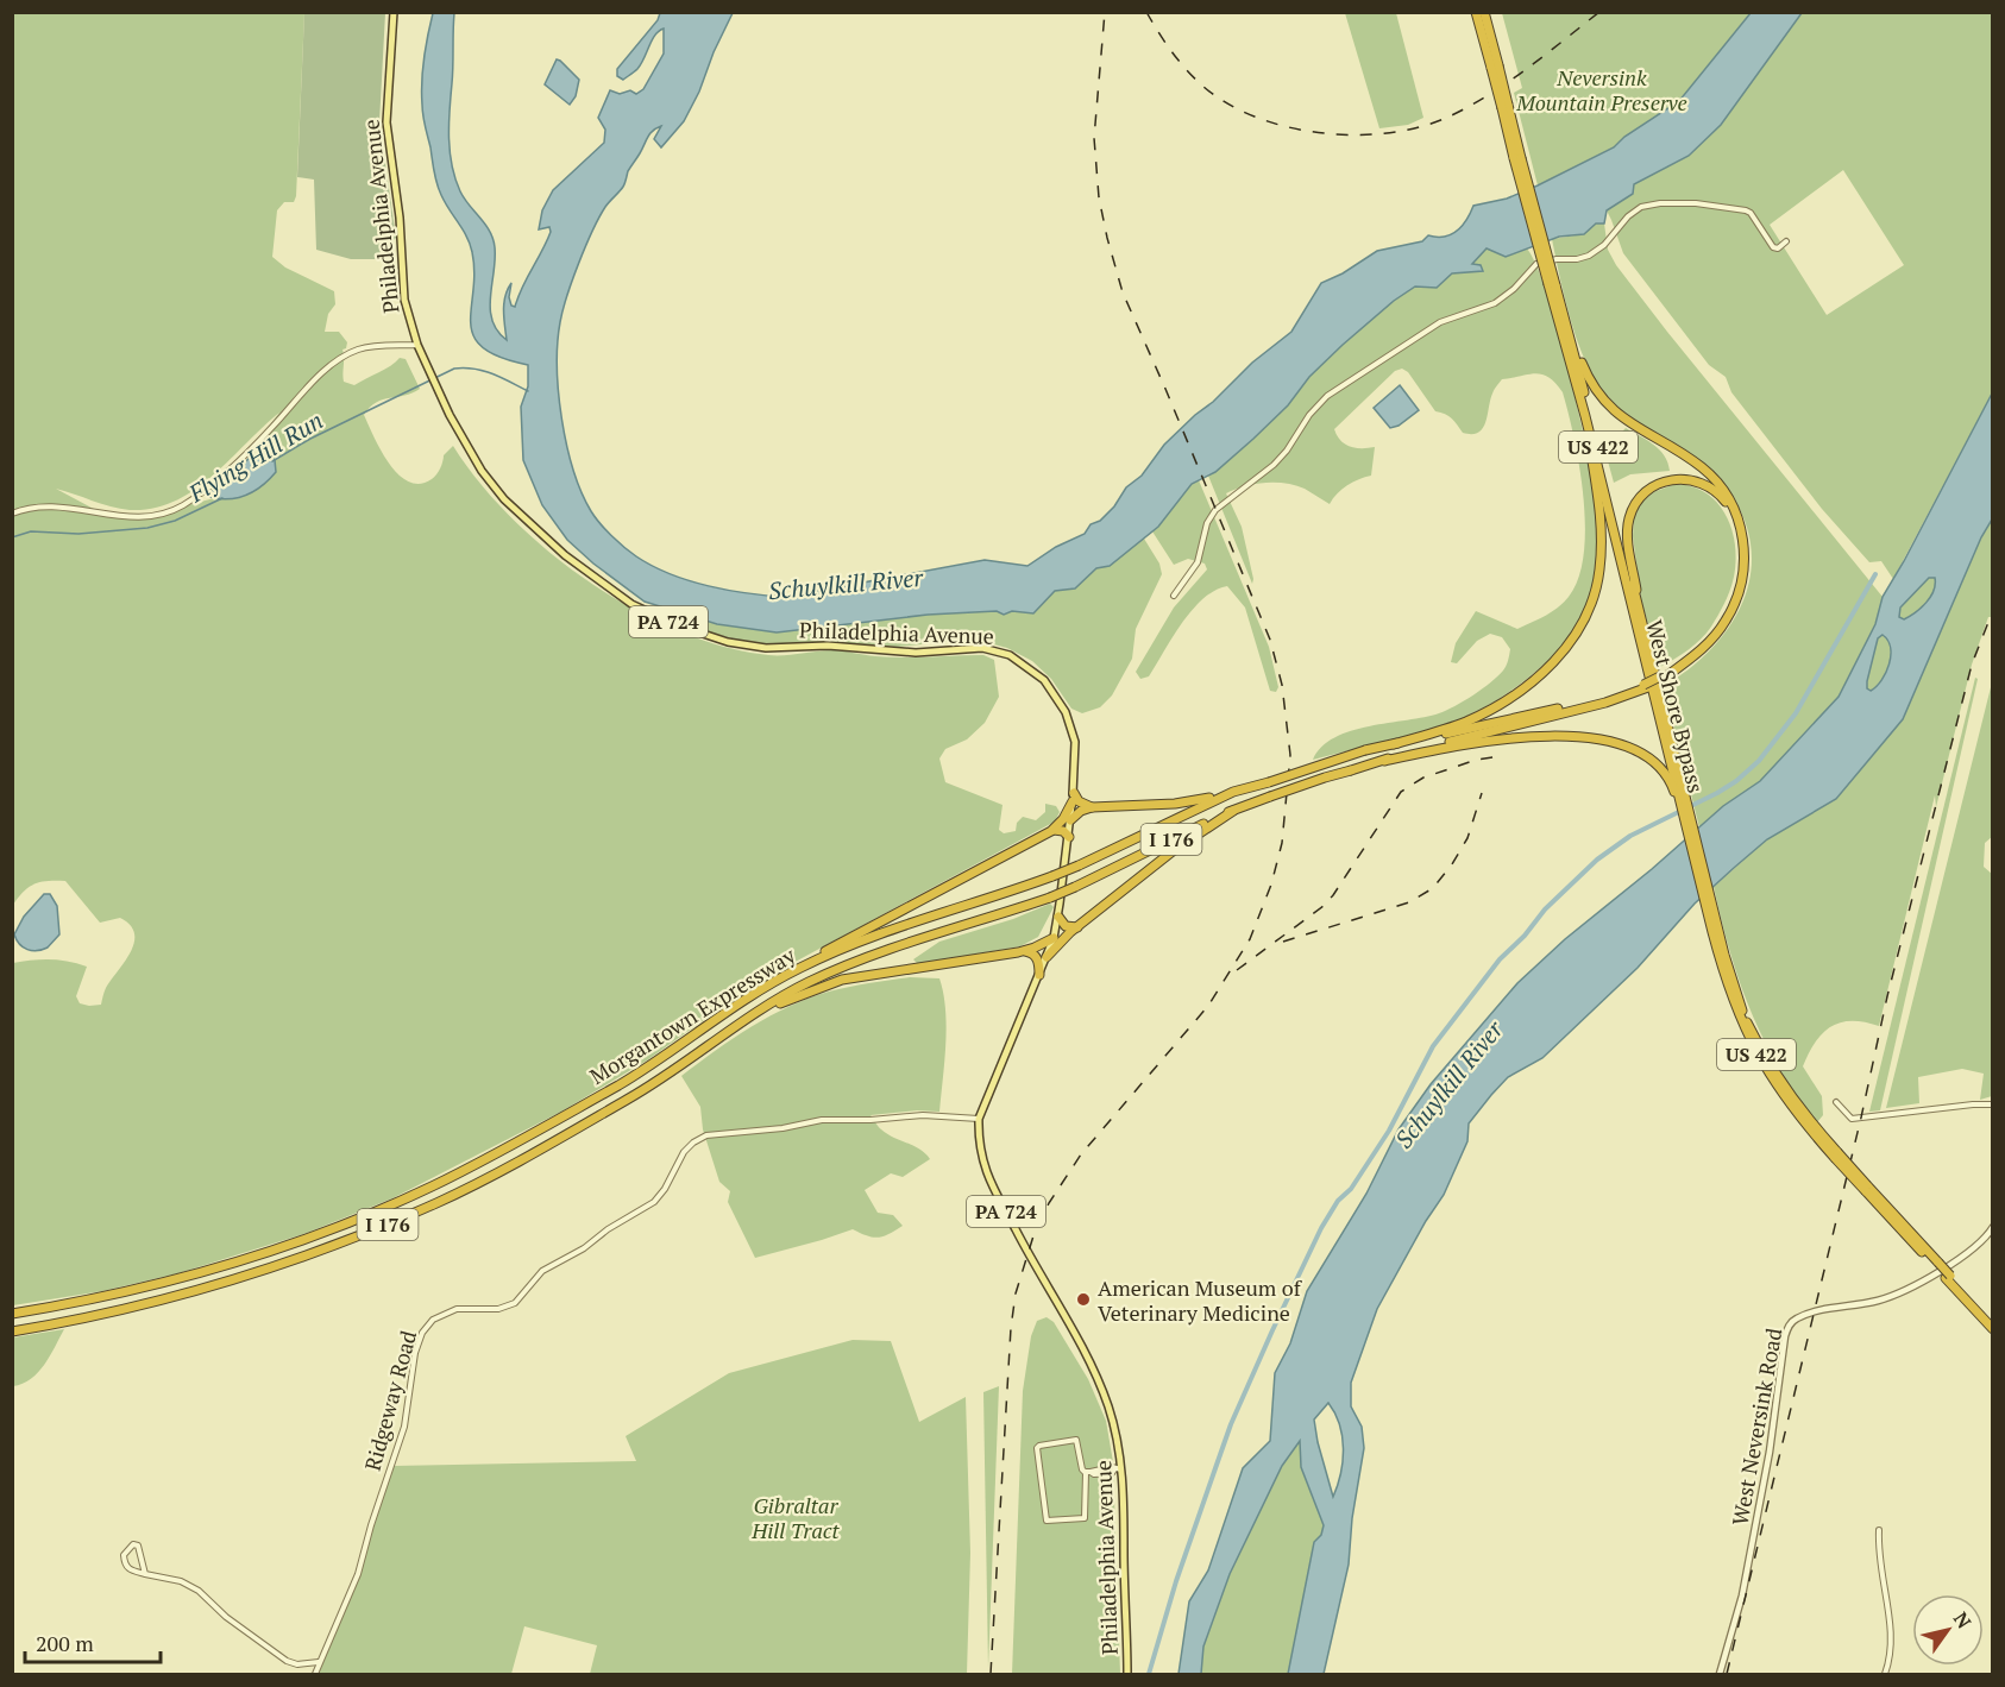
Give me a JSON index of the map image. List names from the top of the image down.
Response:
{
  "streets": {
    "highway": [
      "US 422",
      "West Shore Bypass",
      "I 176",
      "Morgantown Expressway"
    ],
    "main road": ["Philadelphia Avenue", "PA 724"],
    "street": ["Ridgeway Road", "West Neversink Road"]
  },
  "crossings": [
    ["Philadelphia Avenue", "Ridgeway Road"]
  ],
  "water": ["Flying Hill Run", "Schuylkill River"],
  "parks": ["Neversink Mountain Preserve", "Gibraltar Hill Tract"],
  "places": ["American Museum of Veterinary Medicine"],
  "scale_bar": "200 m",
  "north": "top right"
}
